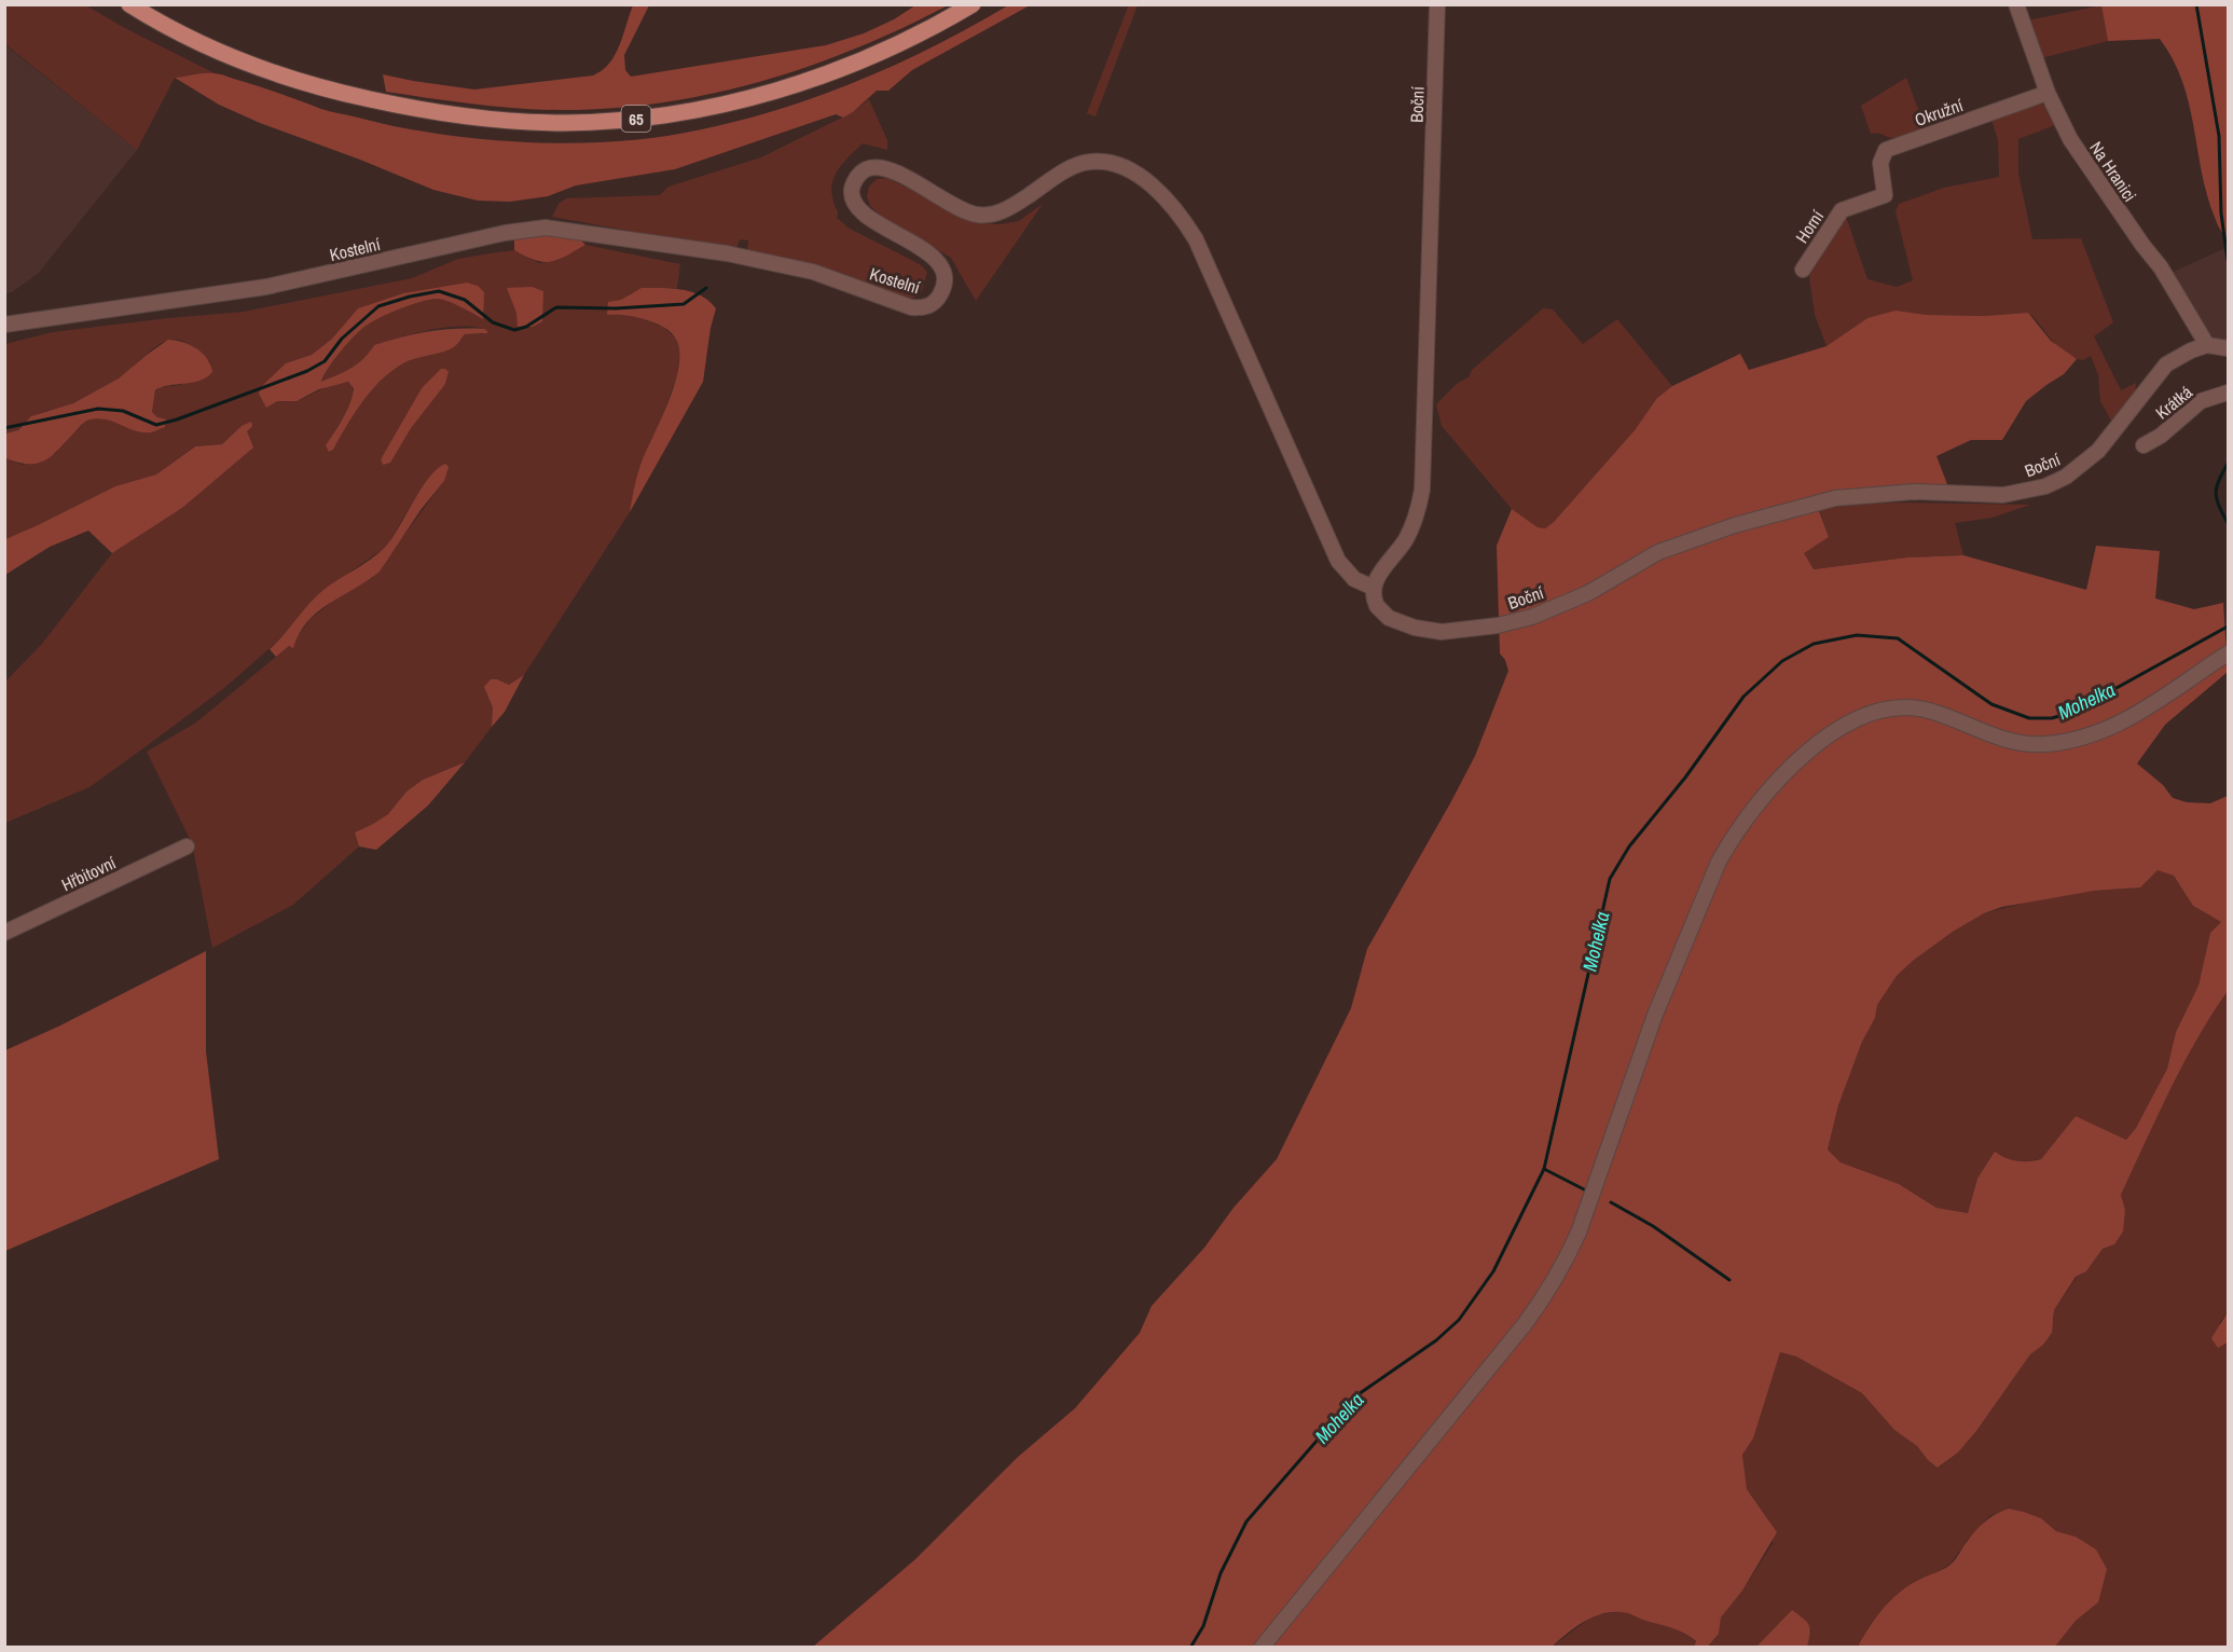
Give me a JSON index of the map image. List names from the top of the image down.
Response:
{
  "streets": {
    "main road": ["65"],
    "street": [
      "Boční",
      "Okružní",
      "Na Hranici",
      "Horní",
      "Kostelní",
      "Krátká",
      "Hřbitovní"
    ]
  },
  "crossings": [
    ["Boční", "Na Hranici"],
    ["Boční", "Kostelní"],
    ["Okružní", "Na Hranici"],
    ["Okružní", "Horní"]
  ],
  "water": ["Mohelka"]
}
